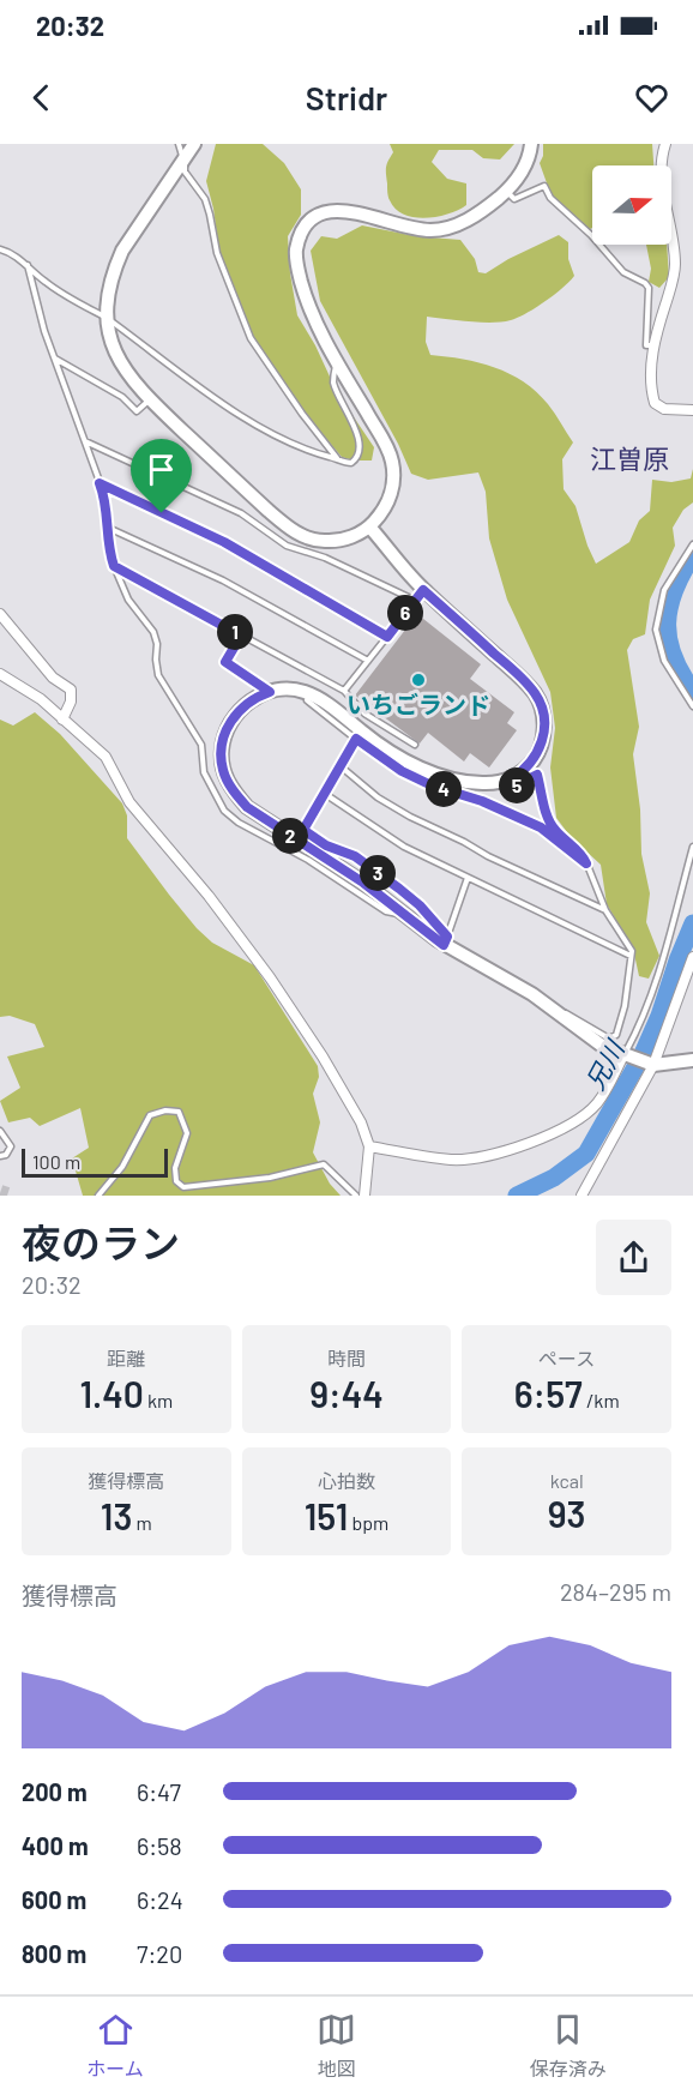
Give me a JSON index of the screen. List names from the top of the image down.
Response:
{
  "districts": ["江曽原"],
  "water": ["兄川"],
  "places": ["いちごランド"],
  "scale_bar": "100 m",
  "north": "right",
  "page": {
    "status": "20:32",
    "header": "Stridr",
    "pins": [
      "6",
      "1",
      "5",
      "4",
      "2",
      "3"
    ],
    "scale": "100 m",
    "heading": ["夜のラン", "20:32"],
    "stats": [
      ["距離", "1.40 km"],
      ["時間", "9:44"],
      ["ペース", "6:57 /km"],
      ["獲得標高", "13 m"],
      ["心拍数", "151 bpm"],
      ["kcal", "93"]
    ],
    "chart": ["獲得標高", "284–295 m"],
    "list": [
      {
        "name": "200 m",
        "note": "6:47"
      },
      {
        "name": "400 m",
        "note": "6:58"
      },
      {
        "name": "600 m",
        "note": "6:24"
      },
      {
        "name": "800 m",
        "note": "7:20"
      }
    ],
    "tabs": ["ホーム", "地図", "保存済み"]
  }
}
